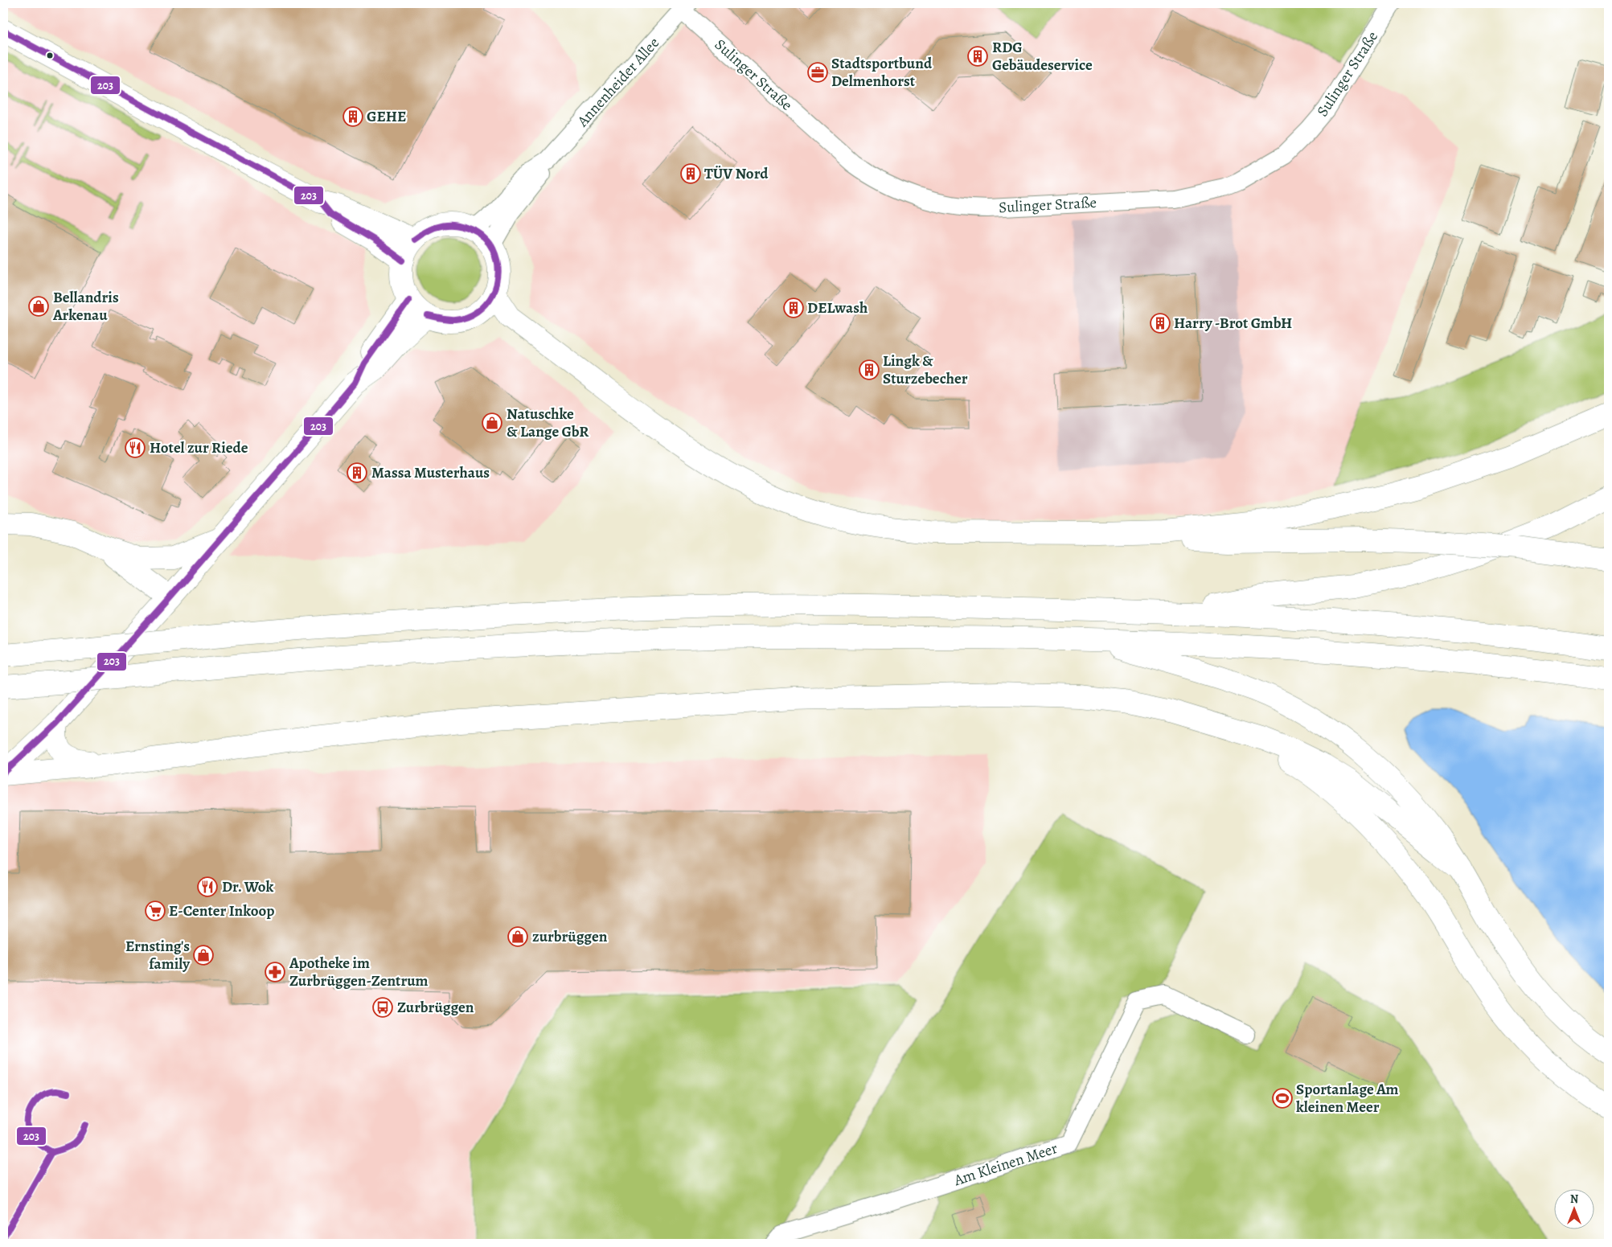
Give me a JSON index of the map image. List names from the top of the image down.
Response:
{
  "streets": {
    "street": ["Sulinger Straße", "Annenheider Allee", "Am Kleinen Meer"]
  },
  "crossings": [
    ["Sulinger Straße", "Annenheider Allee"]
  ],
  "places": {
    "building": [
      "RDG Gebäudeservice",
      "GEHE",
      "TÜV Nord",
      "DELwash",
      "Harry -Brot GmbH",
      "Lingk & Sturzebecher",
      "Massa Musterhaus"
    ],
    "office": ["Stadtsportbund Delmenhorst"],
    "shop": [
      "Bellandris Arkenau",
      "Natuschke & Lange GbR",
      "zurbrüggen",
      "Ernsting's family"
    ],
    "restaurant": ["Hotel zur Riede", "Dr. Wok"],
    "supermarket": ["E-Center Inkoop"],
    "pharmacy": ["Apotheke im Zurbrüggen-Zentrum"],
    "bus stop": ["Zurbrüggen"],
    "sports": ["Sportanlage Am kleinen Meer"]
  },
  "lines": ["transit line 203"],
  "north": "top"
}
